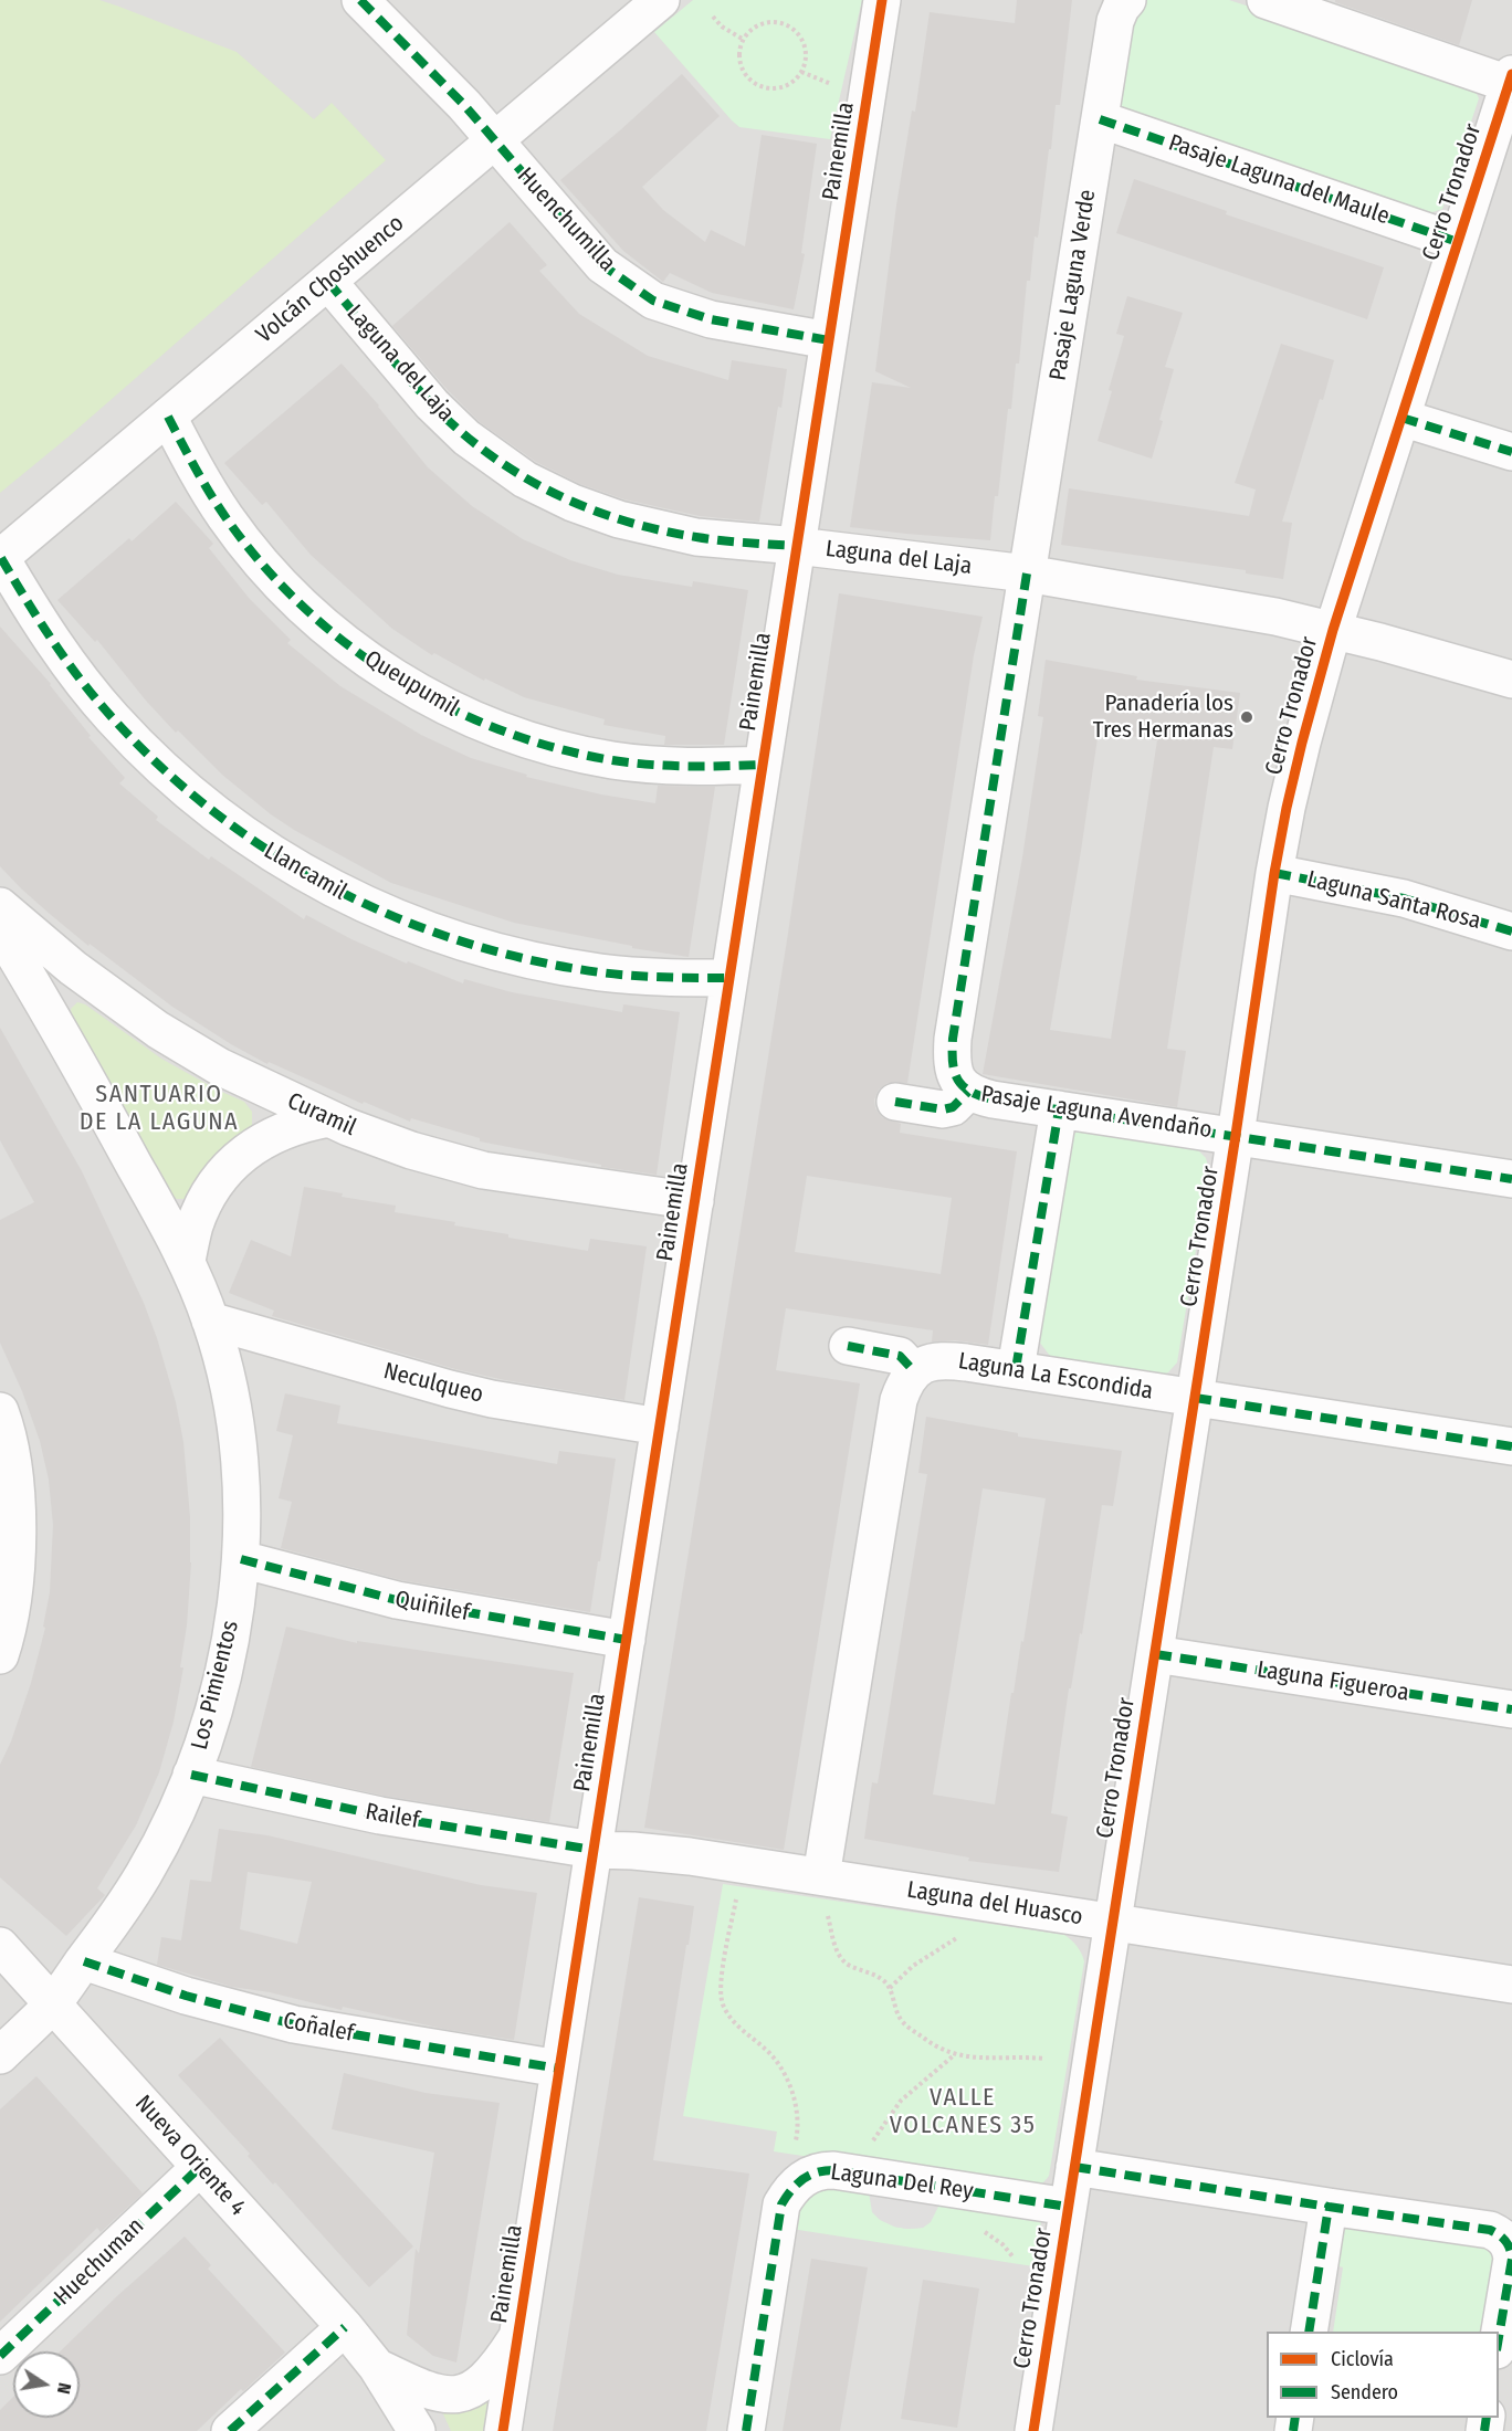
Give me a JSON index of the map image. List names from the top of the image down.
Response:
{
  "streets": {
    "street": [
      "Painemilla",
      "Pasaje Laguna del Maule",
      "Cerro Tronador",
      "Huenchumilla",
      "Volcán Choshuenco",
      "Pasaje Laguna Verde",
      "Laguna del Laja",
      "Queupumil",
      "Llancamil",
      "Laguna Santa Rosa",
      "Pasaje Laguna Avendaño",
      "Curamil",
      "Laguna La Escondida",
      "Neculqueo",
      "Quiñilef",
      "Laguna Figueroa",
      "Los Pimientos",
      "Railef",
      "Laguna del Huasco",
      "Coñalef",
      "Nueva Oriente 4",
      "Laguna Del Rey",
      "Huechuman"
    ]
  },
  "crossings": [
    ["Painemilla", "Huenchumilla"],
    ["Painemilla", "Laguna del Laja"],
    ["Painemilla", "Queupumil"],
    ["Painemilla", "Llancamil"],
    ["Painemilla", "Curamil"],
    ["Painemilla", "Neculqueo"],
    ["Painemilla", "Quiñilef"],
    ["Painemilla", "Railef"],
    ["Painemilla", "Laguna del Huasco"],
    ["Painemilla", "Coñalef"],
    ["Painemilla", "Nueva Oriente 4"],
    ["Pasaje Laguna del Maule", "Cerro Tronador"],
    ["Pasaje Laguna del Maule", "Pasaje Laguna Verde"],
    ["Cerro Tronador", "Laguna del Laja"],
    ["Cerro Tronador", "Laguna Santa Rosa"],
    ["Cerro Tronador", "Pasaje Laguna Avendaño"],
    ["Cerro Tronador", "Laguna La Escondida"],
    ["Cerro Tronador", "Laguna Figueroa"],
    ["Cerro Tronador", "Laguna del Huasco"],
    ["Cerro Tronador", "Laguna Del Rey"],
    ["Huenchumilla", "Volcán Choshuenco"],
    ["Volcán Choshuenco", "Laguna del Laja"],
    ["Volcán Choshuenco", "Queupumil"],
    ["Volcán Choshuenco", "Llancamil"],
    ["Pasaje Laguna Verde", "Laguna del Laja"],
    ["Pasaje Laguna Verde", "Pasaje Laguna Avendaño"],
    ["Laguna del Laja", "Pasaje Laguna Avendaño"],
    ["Neculqueo", "Los Pimientos"],
    ["Quiñilef", "Los Pimientos"],
    ["Los Pimientos", "Railef"],
    ["Los Pimientos", "Coñalef"],
    ["Los Pimientos", "Nueva Oriente 4"],
    ["Railef", "Laguna del Huasco"],
    ["Nueva Oriente 4", "Huechuman"]
  ],
  "districts": ["SANTUARIO DE LA LAGUNA", "VALLE VOLCANES 35"],
  "places": ["Panadería los Tres Hermanas"],
  "legend": ["Ciclovía", "Sendero"],
  "north": "right"
}
